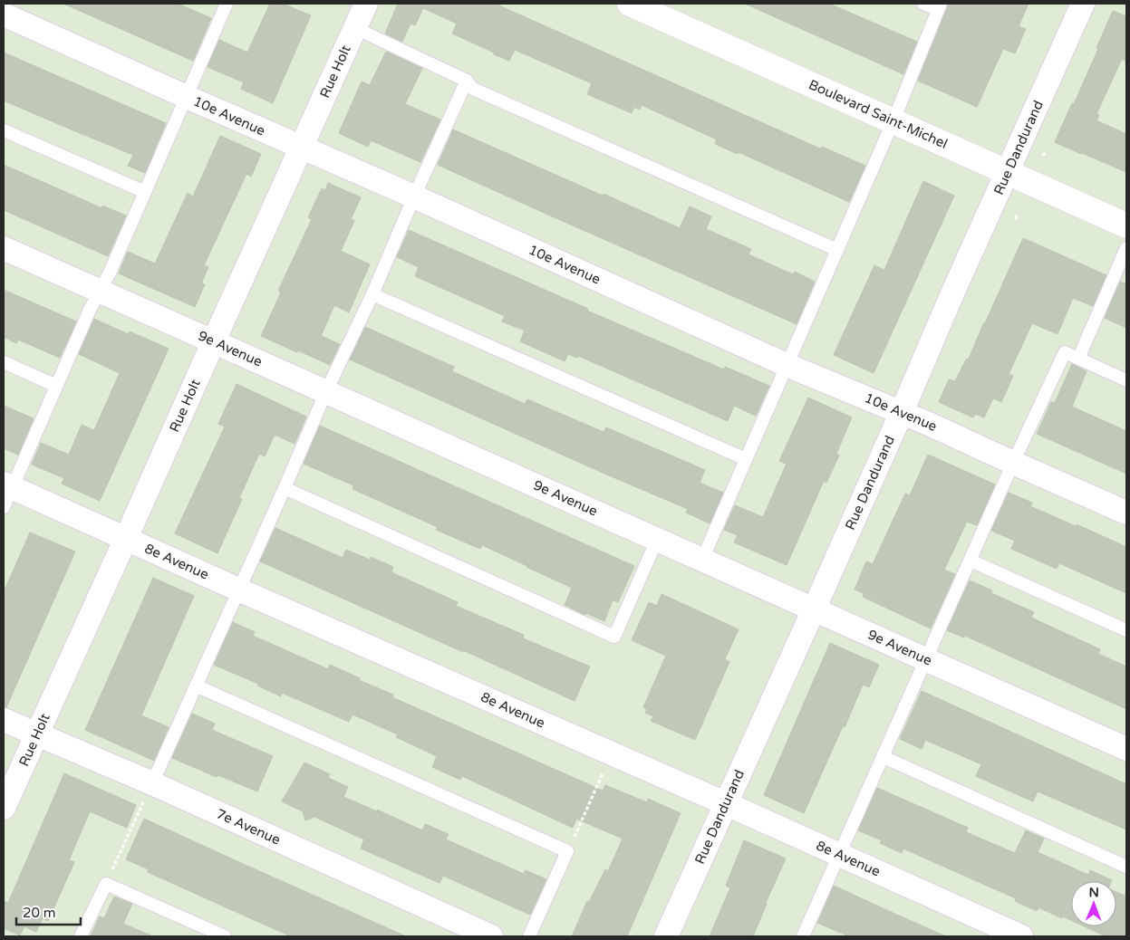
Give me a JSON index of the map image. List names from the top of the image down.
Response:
{
  "streets": {
    "main road": ["Boulevard Saint-Michel"],
    "street": [
      "Rue Holt",
      "10e Avenue",
      "Rue Dandurand",
      "9e Avenue",
      "8e Avenue",
      "7e Avenue"
    ]
  },
  "crossings": [
    ["Rue Holt", "10e Avenue"],
    ["Rue Holt", "9e Avenue"],
    ["Rue Holt", "8e Avenue"],
    ["Rue Holt", "7e Avenue"],
    ["Boulevard Saint-Michel", "Rue Dandurand"],
    ["10e Avenue", "Rue Dandurand"],
    ["Rue Dandurand", "9e Avenue"],
    ["Rue Dandurand", "8e Avenue"]
  ],
  "scale_bar": "20 m",
  "north": "top"
}
